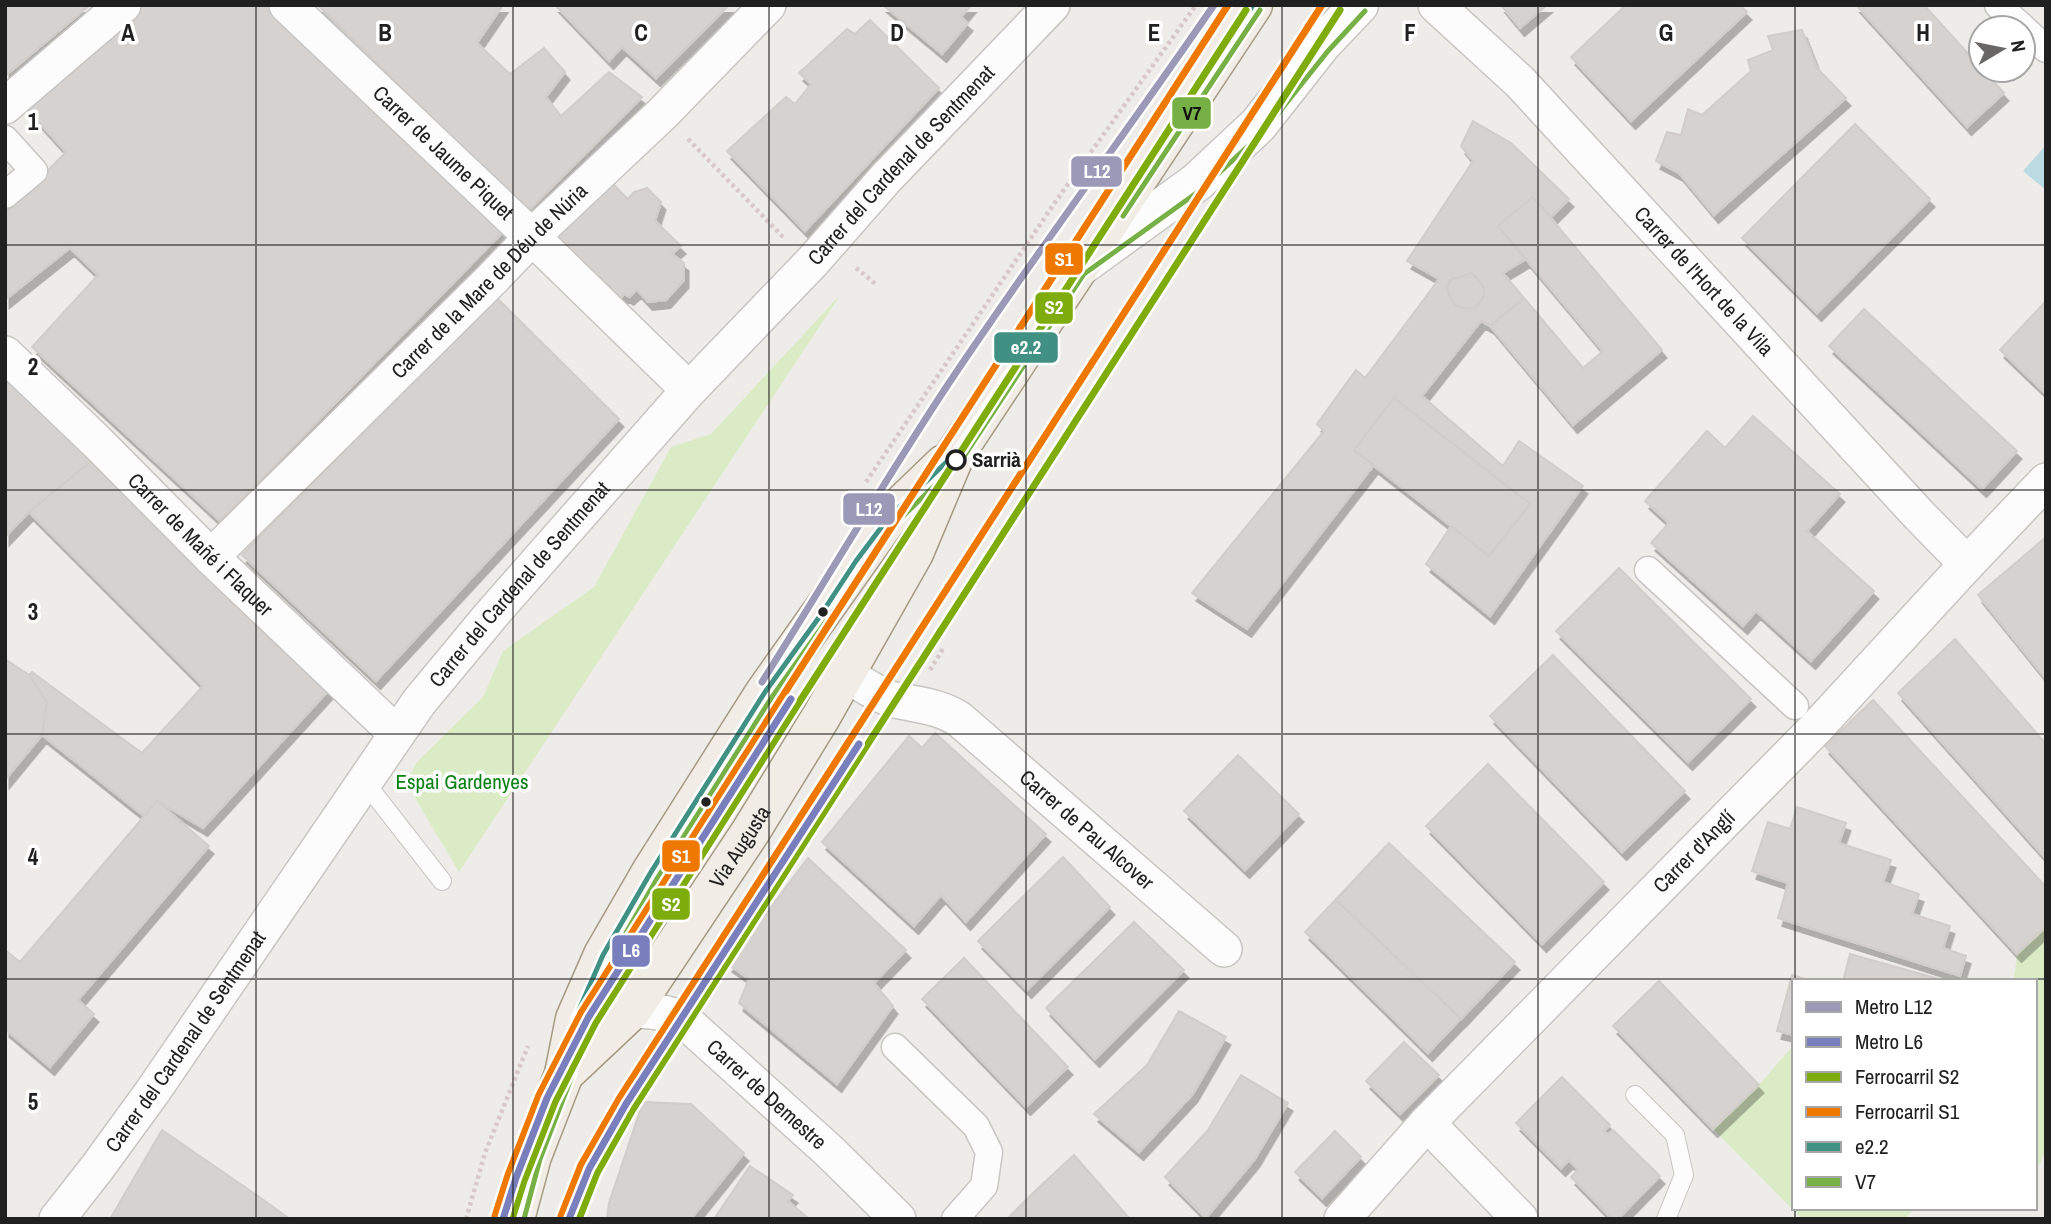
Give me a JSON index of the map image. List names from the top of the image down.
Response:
{
  "streets": {
    "main road": ["Via Augusta"],
    "street": [
      "Carrer de Jaume Piquet",
      "Carrer del Cardenal de Sentmenat",
      "Carrer de la Mare de Déu de Núria",
      "Carrer de l'Hort de la Vila",
      "Carrer de Mañé i Flaquer",
      "Carrer de Pau Alcover",
      "Carrer d'Anglí",
      "Carrer de Demestre"
    ]
  },
  "crossings": [
    ["Carrer de Jaume Piquet", "Carrer del Cardenal de Sentmenat"],
    ["Carrer de Jaume Piquet", "Carrer de la Mare de Déu de Núria"],
    ["Carrer del Cardenal de Sentmenat", "Carrer de Mañé i Flaquer"],
    ["Carrer de la Mare de Déu de Núria", "Carrer de Mañé i Flaquer"],
    ["Carrer de l'Hort de la Vila", "Carrer d'Anglí"],
    ["Carrer de Pau Alcover", "Via Augusta"],
    ["Via Augusta", "Carrer de Demestre"]
  ],
  "parks": ["Espai Gardenyes"],
  "places": ["Sarrià"],
  "lines": [
    "metro line L12",
    "rail line S1",
    "transit line e2.2",
    "rail line S2",
    "transit line V7",
    "metro line L6"
  ],
  "legend": [
    "Metro L12",
    "Metro L6",
    "Ferrocarril S2",
    "Ferrocarril S1",
    "e2.2",
    "V7"
  ],
  "north": "right",
  "grid": {
    "columns": [
      "A",
      "B",
      "C",
      "D",
      "E",
      "F",
      "G",
      "H"
    ],
    "rows": [
      "1",
      "2",
      "3",
      "4",
      "5"
    ]
  }
}
